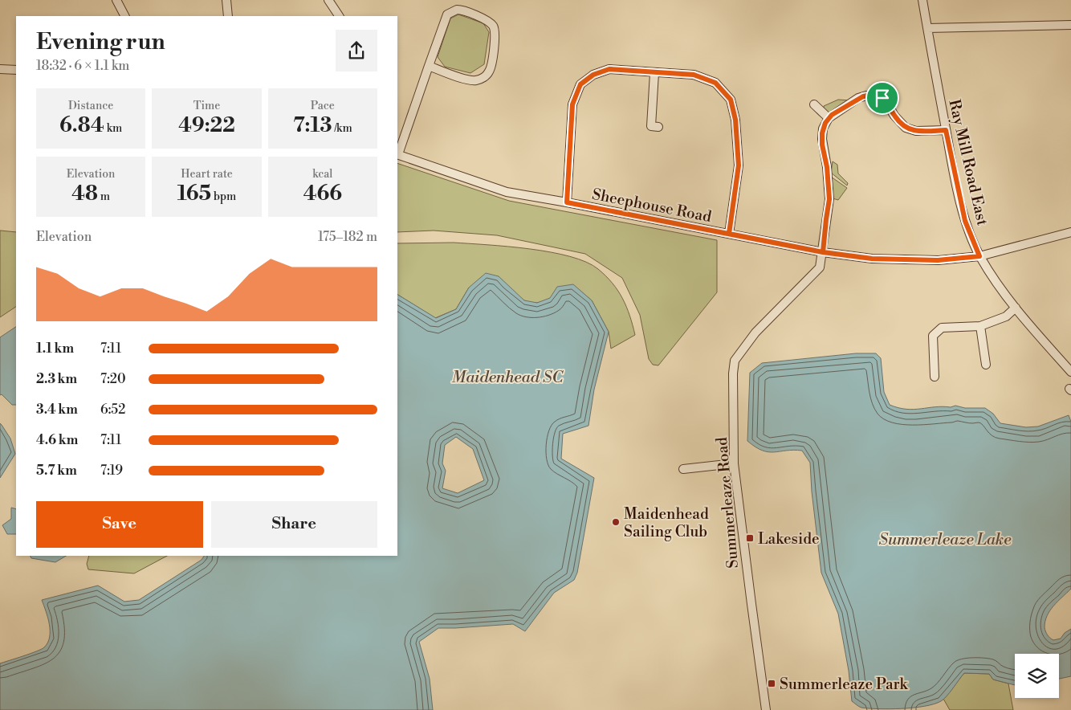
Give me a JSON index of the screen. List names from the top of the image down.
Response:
{
  "streets": {
    "street": ["Ray Mill Road East", "Sheephouse Road", "Summerleaze Road"]
  },
  "crossings": [
    ["Ray Mill Road East", "Sheephouse Road"],
    ["Sheephouse Road", "Summerleaze Road"]
  ],
  "water": ["Maidenhead SC", "Summerleaze Lake"],
  "places": {
    "other": ["Maidenhead Sailing Club"],
    "transit": ["Lakeside", "Summerleaze Park"]
  },
  "page": {
    "heading": ["Evening run", "18:32 · 6 × 1.1 km"],
    "stats": [
      ["Distance", "6.84 km"],
      ["Time", "49:22"],
      ["Pace", "7:13 /km"],
      ["Elevation", "48 m"],
      ["Heart rate", "165 bpm"],
      ["kcal", "466"]
    ],
    "chart": ["Elevation", "175–182 m"],
    "list": [
      {
        "name": "1.1 km",
        "note": "7:11"
      },
      {
        "name": "2.3 km",
        "note": "7:20"
      },
      {
        "name": "3.4 km",
        "note": "6:52"
      },
      {
        "name": "4.6 km",
        "note": "7:11"
      },
      {
        "name": "5.7 km",
        "note": "7:19"
      }
    ],
    "buttons": ["Save", "Share"]
  }
}
